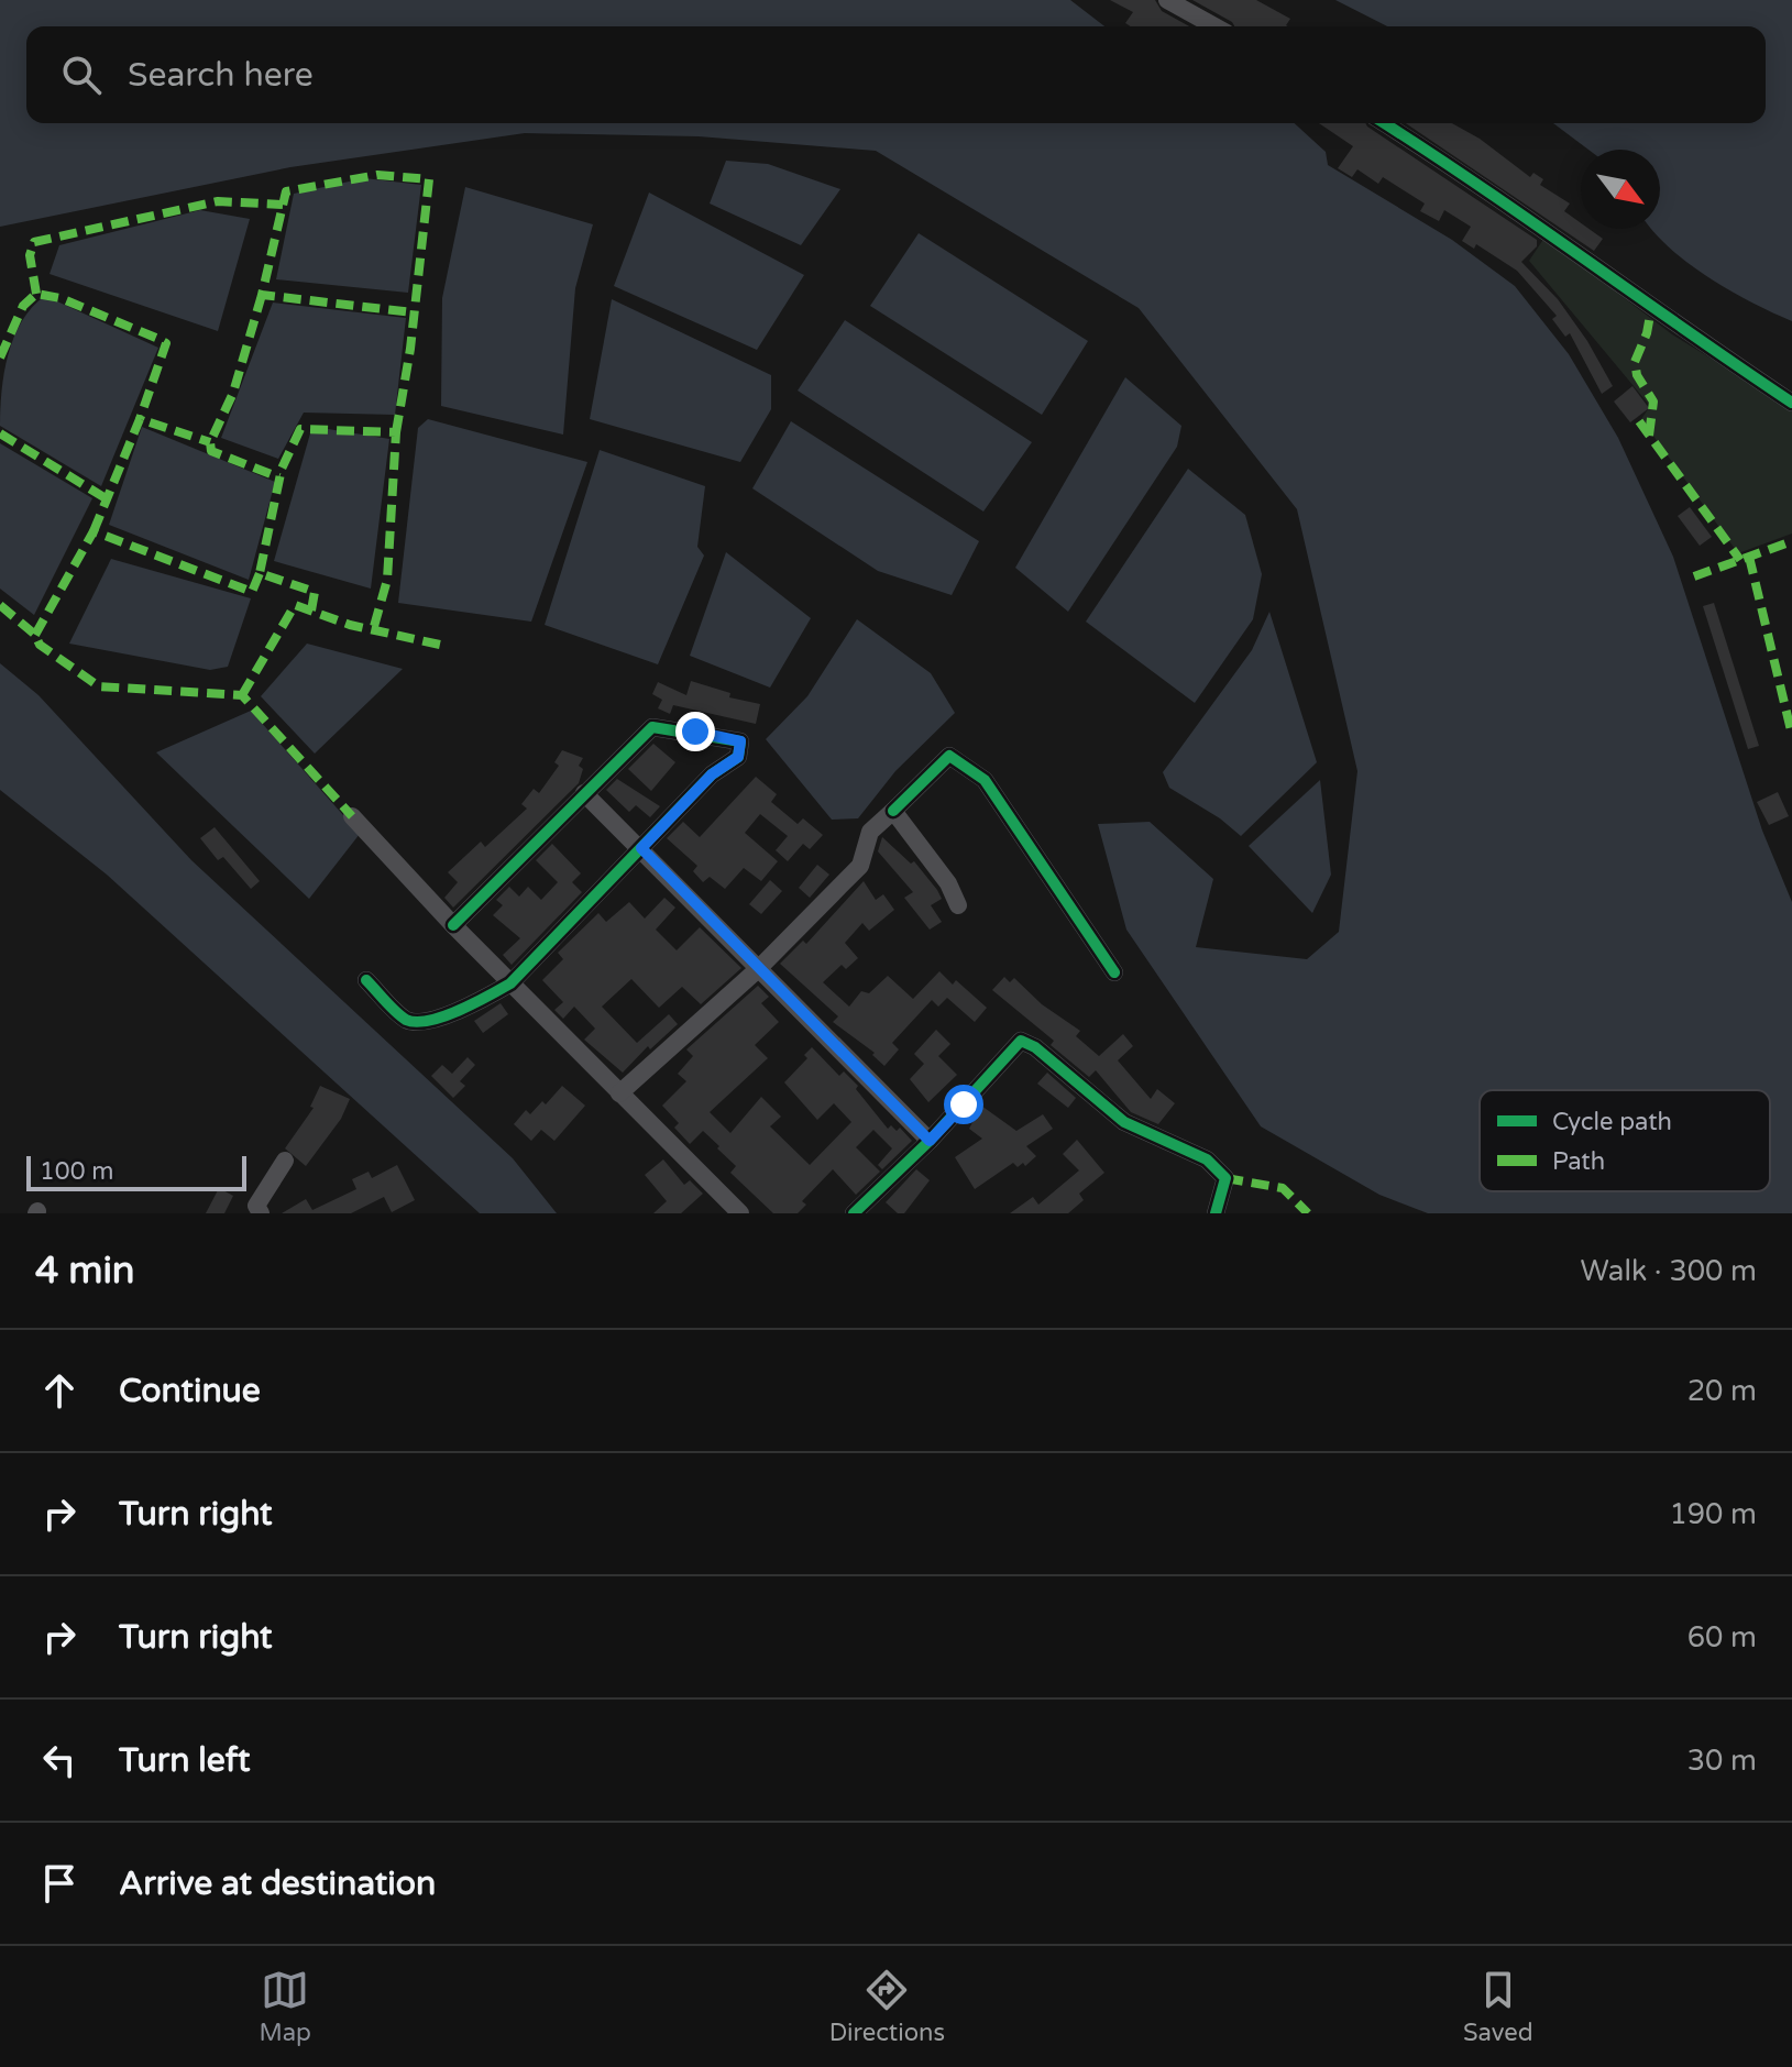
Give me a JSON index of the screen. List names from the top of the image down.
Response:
{
  "legend": ["Cycle path", "Path"],
  "scale_bar": "100 m",
  "north": "bottom right",
  "page": {
    "search": "Search here",
    "scale": "100 m",
    "heading": ["4 min", "Walk · 300 m"],
    "list": [
      ["Continue", "20 m"],
      ["Turn right", "190 m"],
      ["Turn right", "60 m"],
      ["Turn left", "30 m"],
      "Arrive at destination"
    ],
    "nav": ["Map", "Directions", "Saved"]
  }
}
